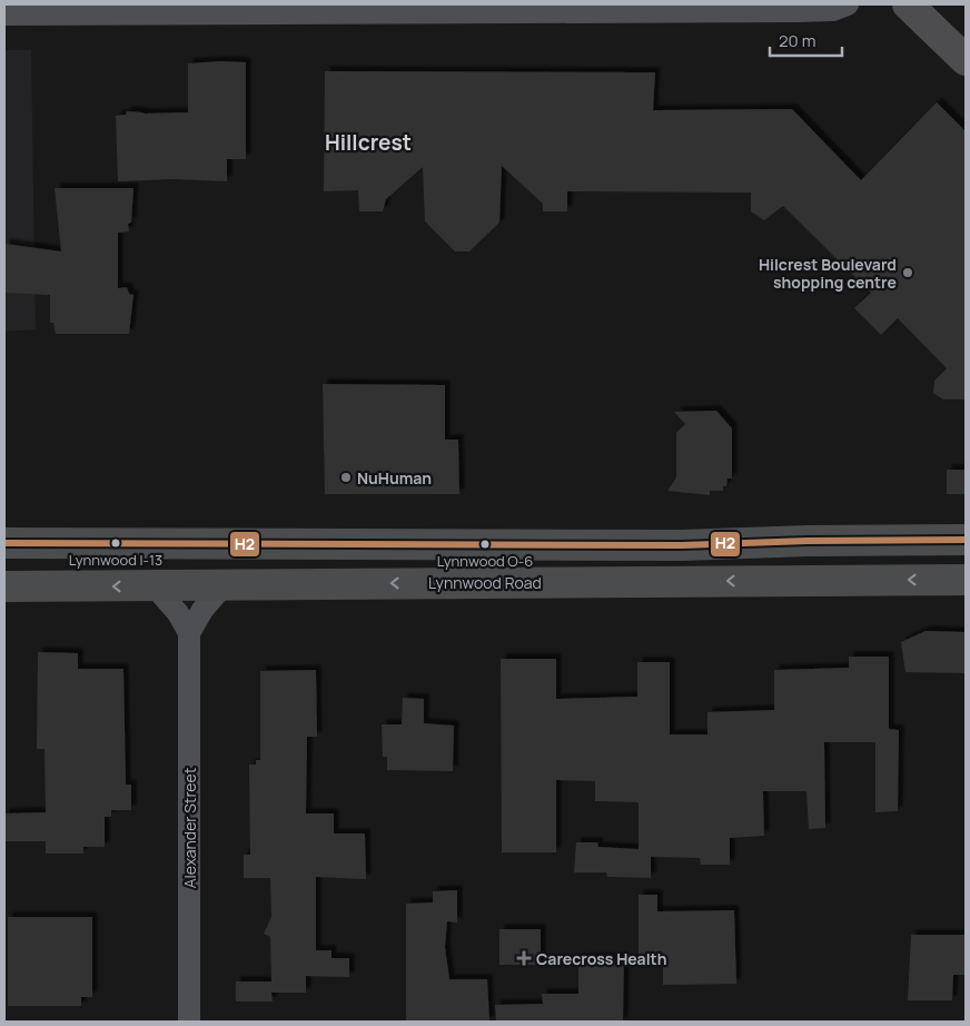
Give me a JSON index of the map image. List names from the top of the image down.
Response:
{
  "streets": {
    "main road": ["Lynnwood Road"],
    "street": ["Alexander Street"]
  },
  "districts": ["Hillcrest"],
  "places": {
    "other": [
      "Hilcrest Boulevard shopping centre",
      "NuHuman",
      "Lynnwood I-13",
      "Lynnwood O-6"
    ],
    "health": ["Carecross Health"]
  },
  "lines": ["transit line H2"],
  "scale_bar": "20 m"
}
